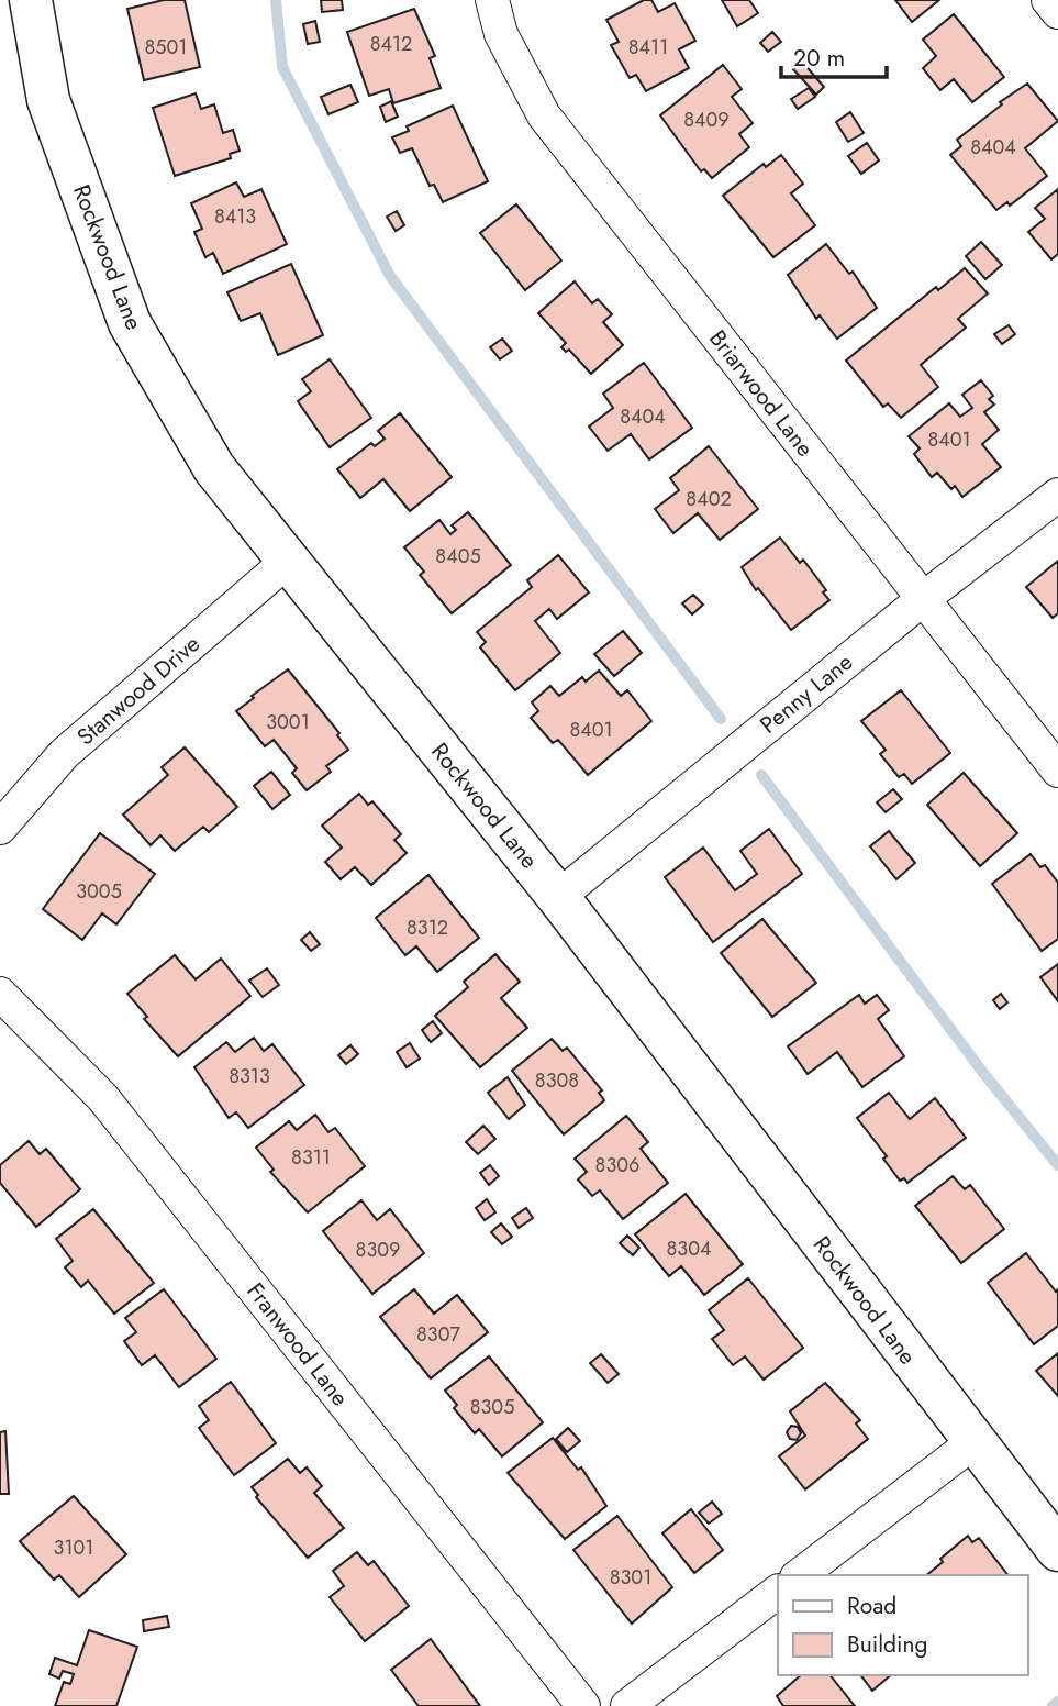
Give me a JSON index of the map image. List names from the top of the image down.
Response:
{
  "streets": {
    "street": [
      "Rockwood Lane",
      "Briarwood Lane",
      "Stanwood Drive",
      "Penny Lane",
      "Franwood Lane"
    ]
  },
  "crossings": [
    ["Rockwood Lane", "Stanwood Drive"],
    ["Rockwood Lane", "Penny Lane"],
    ["Briarwood Lane", "Penny Lane"]
  ],
  "house_numbers": [
    "8412",
    "8501",
    "8411",
    "8409",
    "8404",
    "8413",
    "8404",
    "8401",
    "8402",
    "8405",
    "3001",
    "8401",
    "3005",
    "8312",
    "8313",
    "8308",
    "8311",
    "8306",
    "8304",
    "8309",
    "8307",
    "8305",
    "3101",
    "8301"
  ],
  "legend": ["Road", "Building"],
  "scale_bar": "20 m"
}
